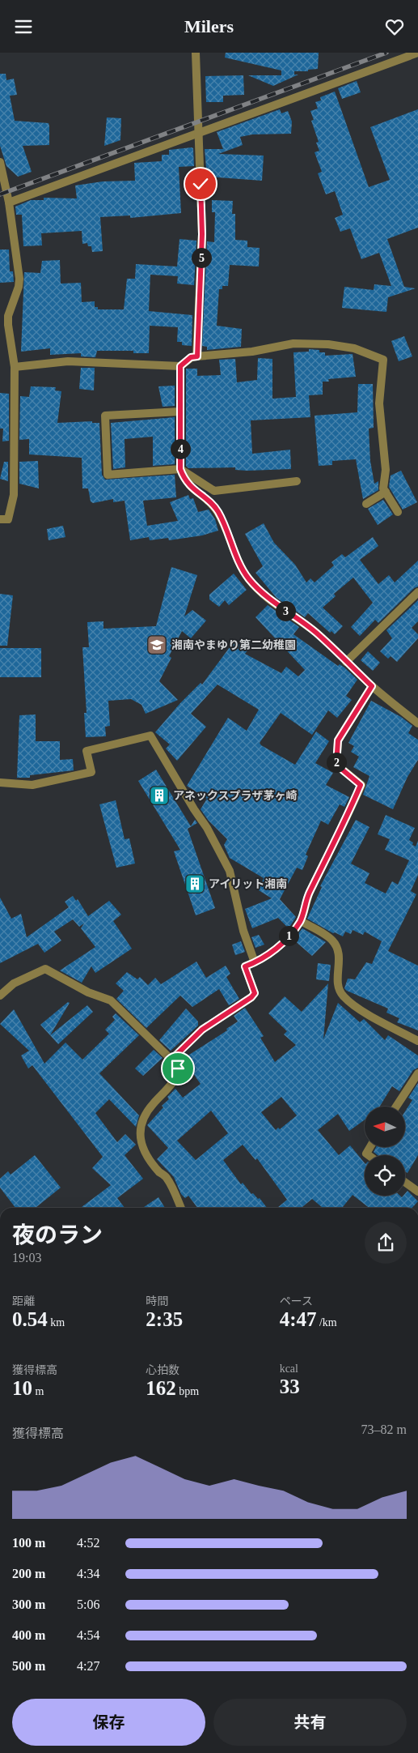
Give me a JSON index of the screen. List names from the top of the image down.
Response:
{
  "places": {
    "school or university": ["湘南やまゆり第二幼稚園"],
    "building": ["アネックスプラザ茅ヶ崎", "アイリット湘南"]
  },
  "north": "left",
  "page": {
    "header": "Milers",
    "pins": [
      "5",
      "4",
      "3",
      "2",
      "1"
    ],
    "heading": ["夜のラン", "19:03"],
    "stats": [
      ["距離", "0.54 km"],
      ["時間", "2:35"],
      ["ペース", "4:47 /km"],
      ["獲得標高", "10 m"],
      ["心拍数", "162 bpm"],
      ["kcal", "33"]
    ],
    "chart": ["獲得標高", "73–82 m"],
    "list": [
      {
        "name": "100 m",
        "note": "4:52"
      },
      {
        "name": "200 m",
        "note": "4:34"
      },
      {
        "name": "300 m",
        "note": "5:06"
      },
      {
        "name": "400 m",
        "note": "4:54"
      },
      {
        "name": "500 m",
        "note": "4:27"
      }
    ],
    "buttons": ["保存", "共有"]
  }
}
